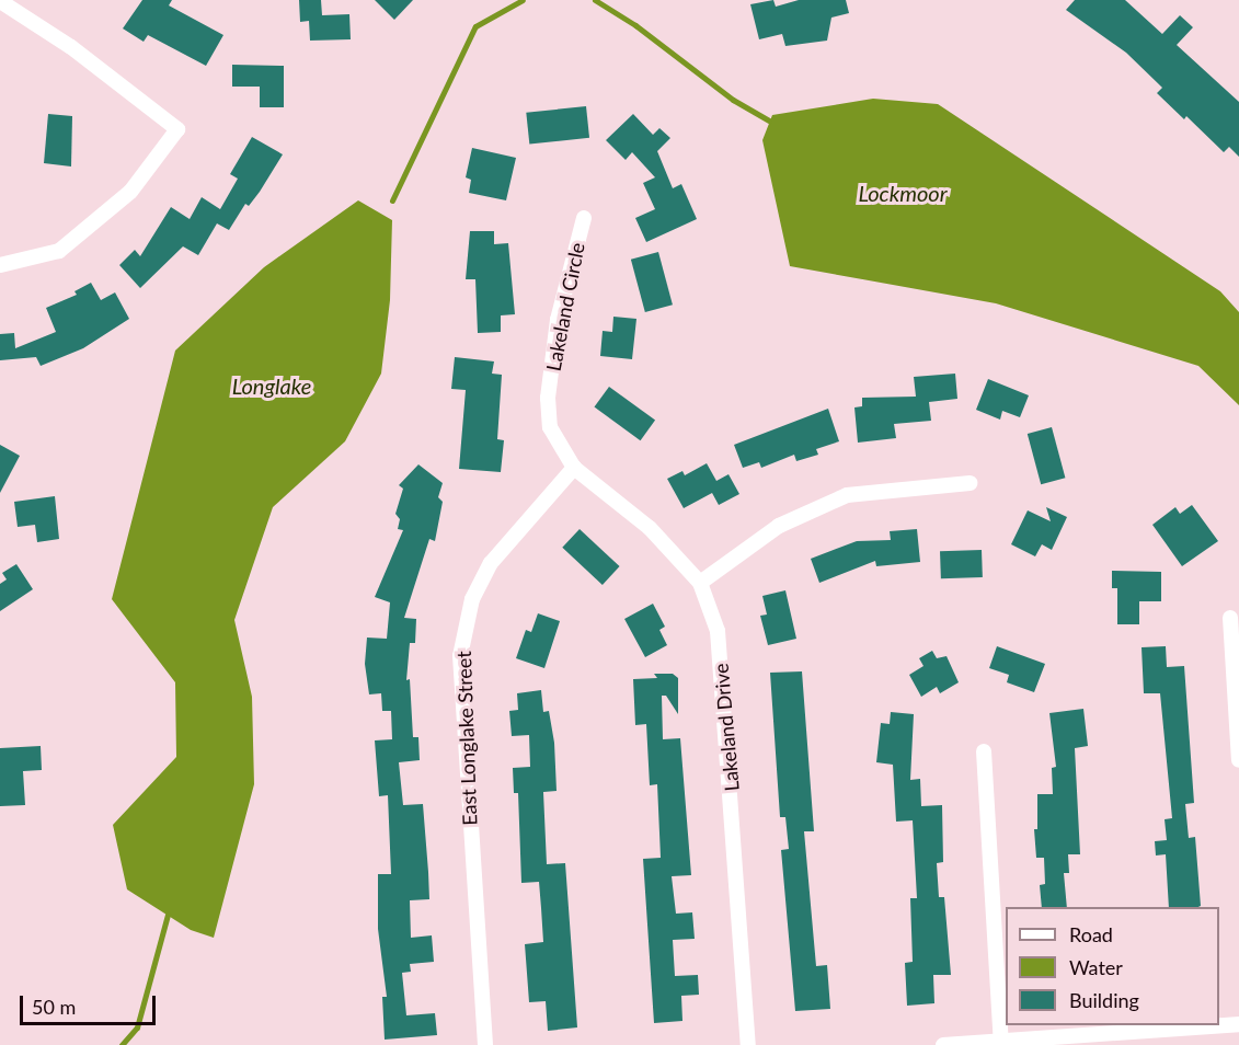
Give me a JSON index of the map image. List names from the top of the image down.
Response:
{
  "streets": {
    "street": ["Lakeland Circle", "Lakeland Drive", "East Longlake Street"]
  },
  "crossings": [
    ["Lakeland Circle", "Lakeland Drive"],
    ["Lakeland Circle", "East Longlake Street"],
    ["Lakeland Drive", "East Longlake Street"]
  ],
  "water": ["Lockmoor", "Longlake"],
  "legend": ["Road", "Water", "Building"],
  "scale_bar": "50 m"
}
